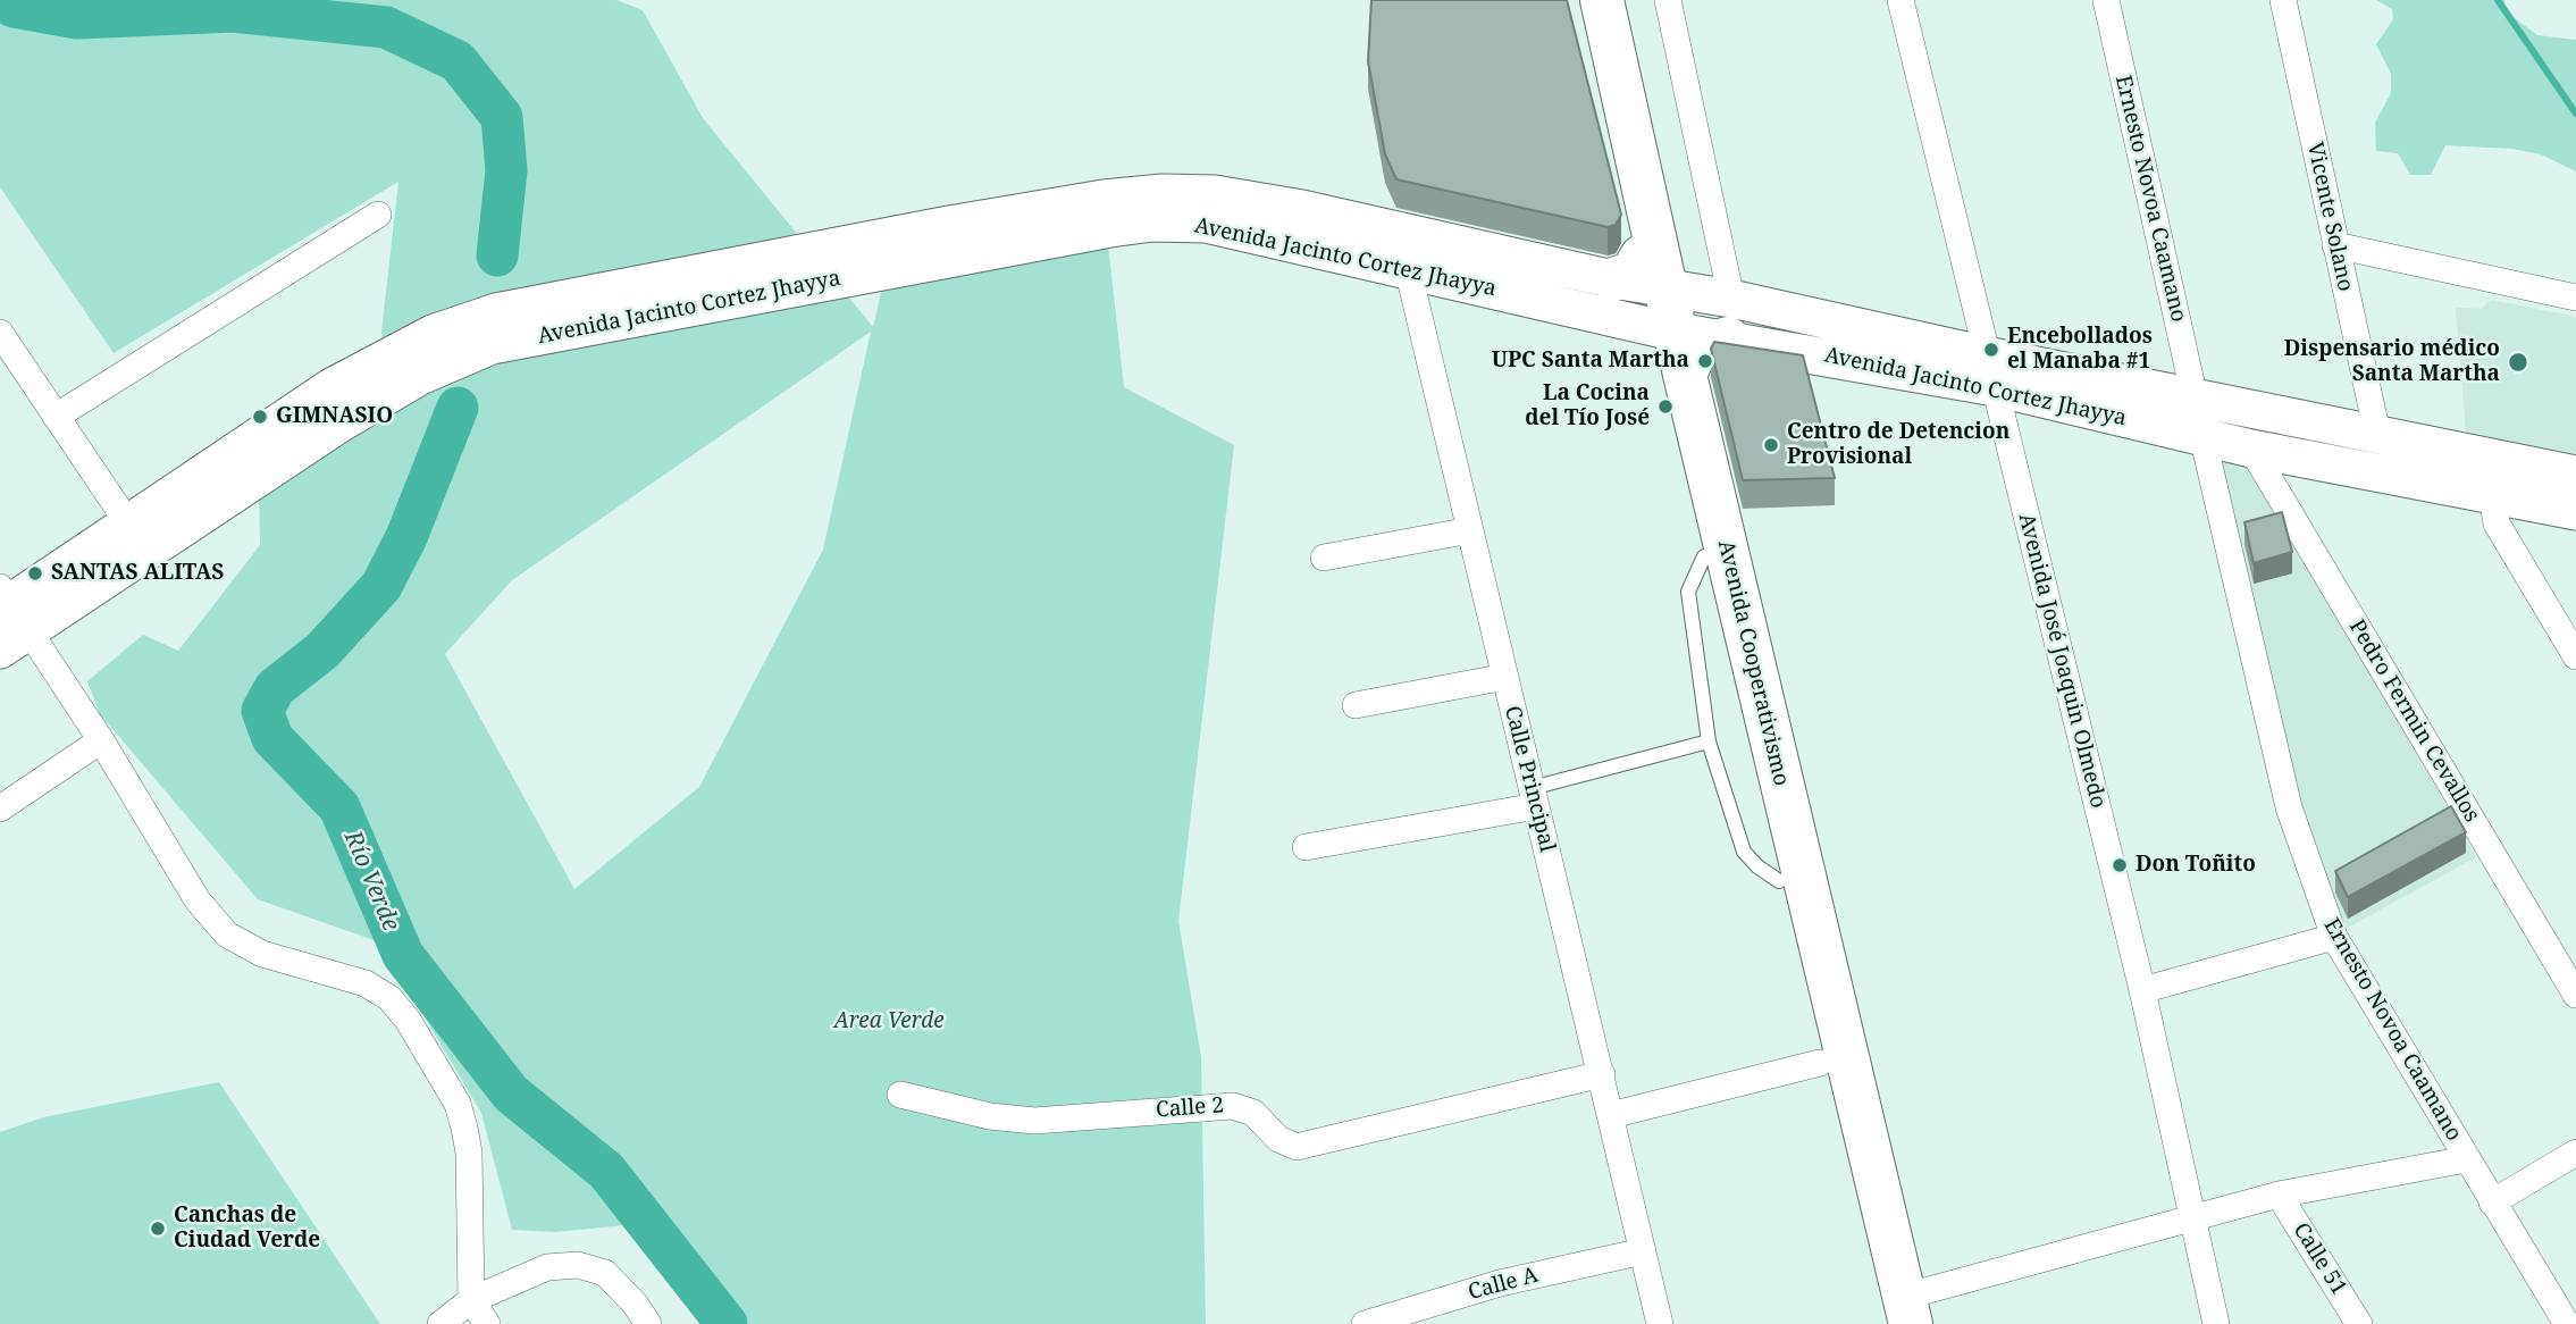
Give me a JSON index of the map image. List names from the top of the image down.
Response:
{
  "streets": {
    "highway": ["Avenida Cooperativismo"],
    "street": [
      "Ernesto Novoa Caamano",
      "Vicente Solano",
      "Avenida Jacinto Cortez Jhayya",
      "Avenida José Joaquin Olmedo",
      "Pedro Fermin Cevallos",
      "Calle Principal",
      "Calle 2",
      "Calle 51",
      "Calle A"
    ]
  },
  "crossings": [
    ["Ernesto Novoa Caamano", "Avenida Jacinto Cortez Jhayya"],
    ["Vicente Solano", "Avenida Jacinto Cortez Jhayya"],
    ["Avenida Jacinto Cortez Jhayya", "Avenida José Joaquin Olmedo"],
    ["Avenida Jacinto Cortez Jhayya", "Avenida Cooperativismo"],
    ["Avenida Jacinto Cortez Jhayya", "Pedro Fermin Cevallos"],
    ["Avenida Jacinto Cortez Jhayya", "Calle Principal"],
    ["Calle Principal", "Calle 2"],
    ["Calle Principal", "Calle A"]
  ],
  "water": ["Río Verde"],
  "parks": ["Area Verde"],
  "places": [
    "Encebollados el Manaba #1",
    "UPC Santa Martha",
    "Dispensario médico Santa Martha",
    "La Cocina del Tío José",
    "GIMNASIO",
    "Centro de Detencion Provisional",
    "SANTAS ALITAS",
    "Don Toñito",
    "Canchas de Ciudad Verde"
  ]
}
